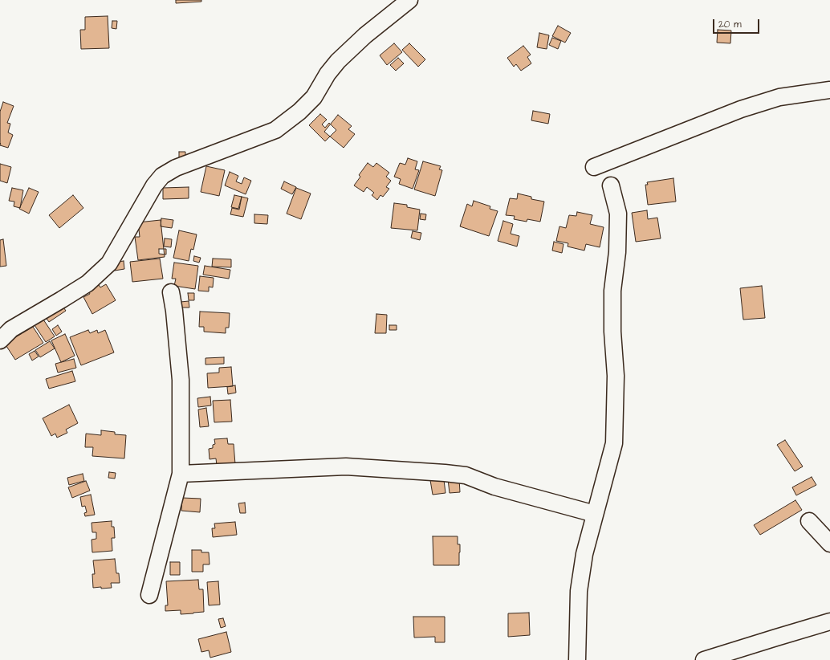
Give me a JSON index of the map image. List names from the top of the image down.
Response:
{
  "scale_bar": "20 m"
}
